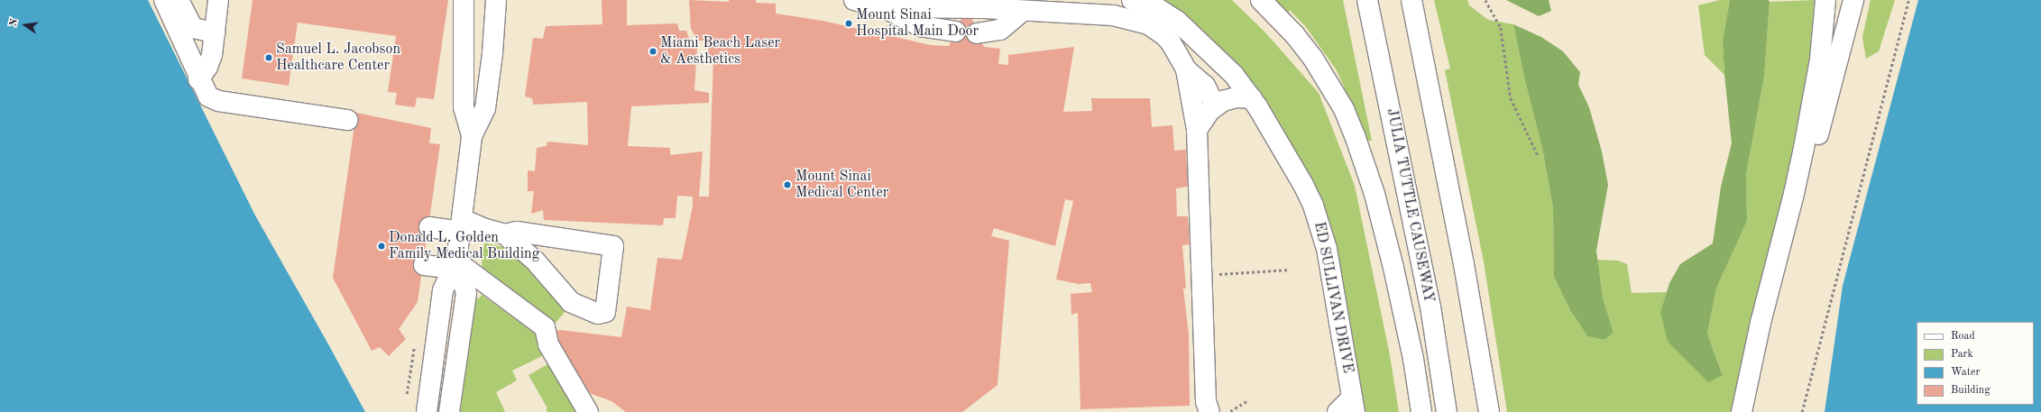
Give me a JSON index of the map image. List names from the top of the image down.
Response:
{
  "streets": {
    "main road": ["JULIA TUTTLE CAUSEWAY", "ED SULLIVAN DRIVE"]
  },
  "places": [
    "Mount Sinai Hospital Main Door",
    "Miami Beach Laser & Aesthetics",
    "Samuel L. Jacobson Healthcare Center",
    "Mount Sinai Medical Center",
    "Donald L. Golden Family Medical Building"
  ],
  "legend": [
    "Road",
    "Park",
    "Water",
    "Building"
  ],
  "north": "left"
}
